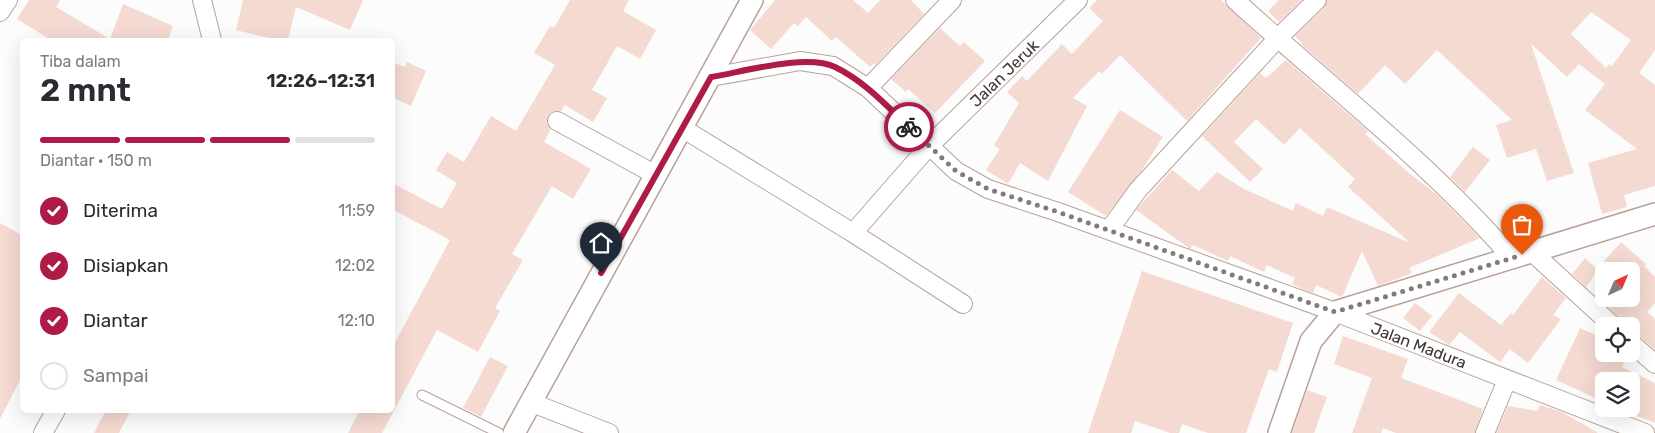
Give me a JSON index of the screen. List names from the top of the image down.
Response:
{
  "streets": {
    "street": ["Jalan Jeruk", "Jalan Madura"]
  },
  "crossings": [
    ["Jalan Jeruk", "Jalan Madura"]
  ],
  "north": "top right",
  "page": {
    "heading": ["2 mnt", "Tiba dalam", "12:26–12:31"],
    "bar": "Diantar · 150 m",
    "list": [
      ["Diterima", "11:59"],
      ["Disiapkan", "12:02"],
      ["Diantar", "12:10"],
      "Sampai"
    ]
  }
}
